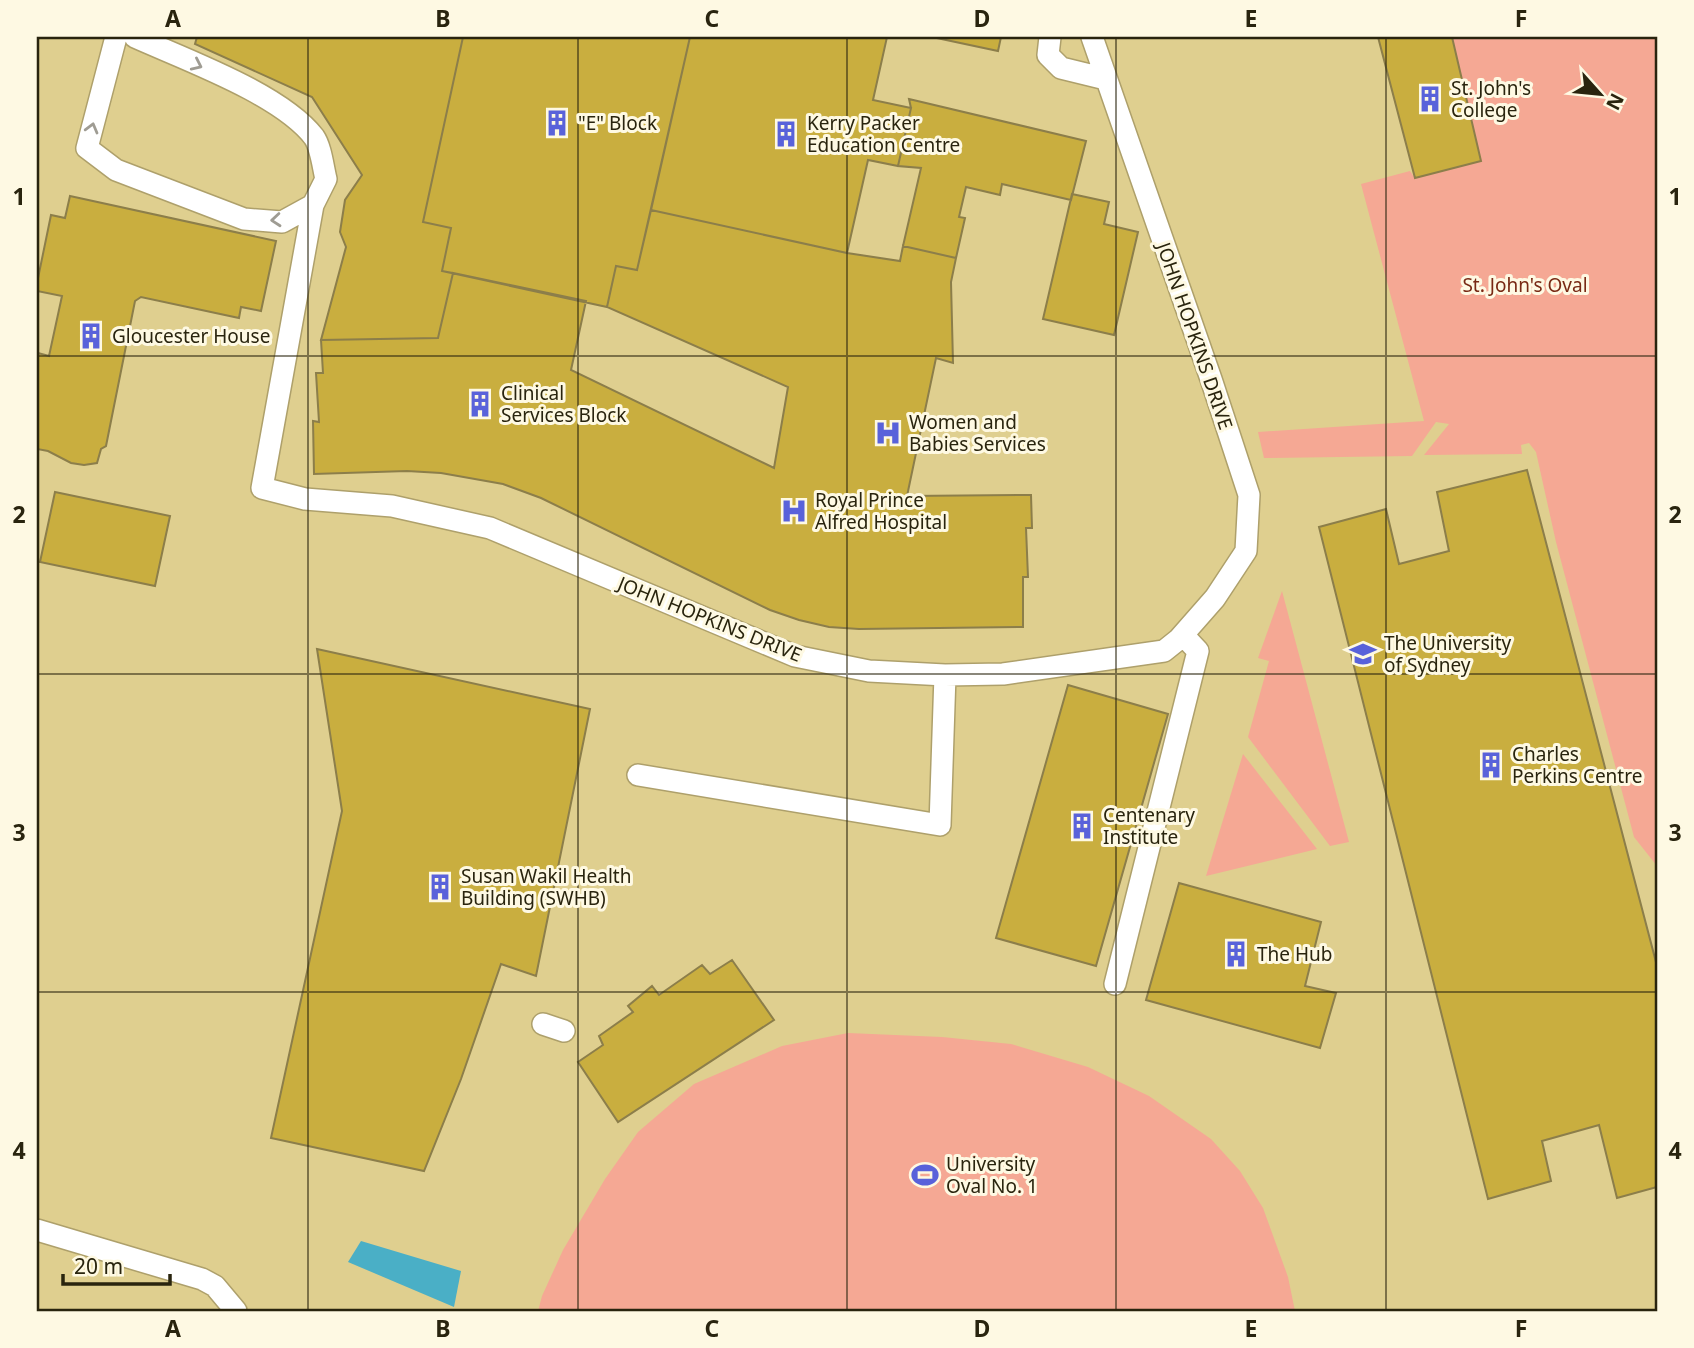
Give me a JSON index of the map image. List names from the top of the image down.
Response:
{
  "streets": {
    "lane": ["JOHN HOPKINS DRIVE"]
  },
  "parks": ["St. John's Oval"],
  "places": {
    "building": [
      "St. John's College",
      "\"E\" Block",
      "Kerry Packer Education Centre",
      "Gloucester House",
      "Clinical Services Block",
      "Charles Perkins Centre",
      "Centenary Institute",
      "Susan Wakil Health Building (SWHB)",
      "The Hub"
    ],
    "hospital": ["Women and Babies Services", "Royal Prince Alfred Hospital"],
    "school or university": ["The University of Sydney"],
    "sports": ["University Oval No. 1"]
  },
  "scale_bar": "20 m",
  "north": "bottom right",
  "grid": {
    "columns": [
      "A",
      "B",
      "C",
      "D",
      "E",
      "F"
    ],
    "rows": [
      "1",
      "2",
      "3",
      "4"
    ]
  }
}
